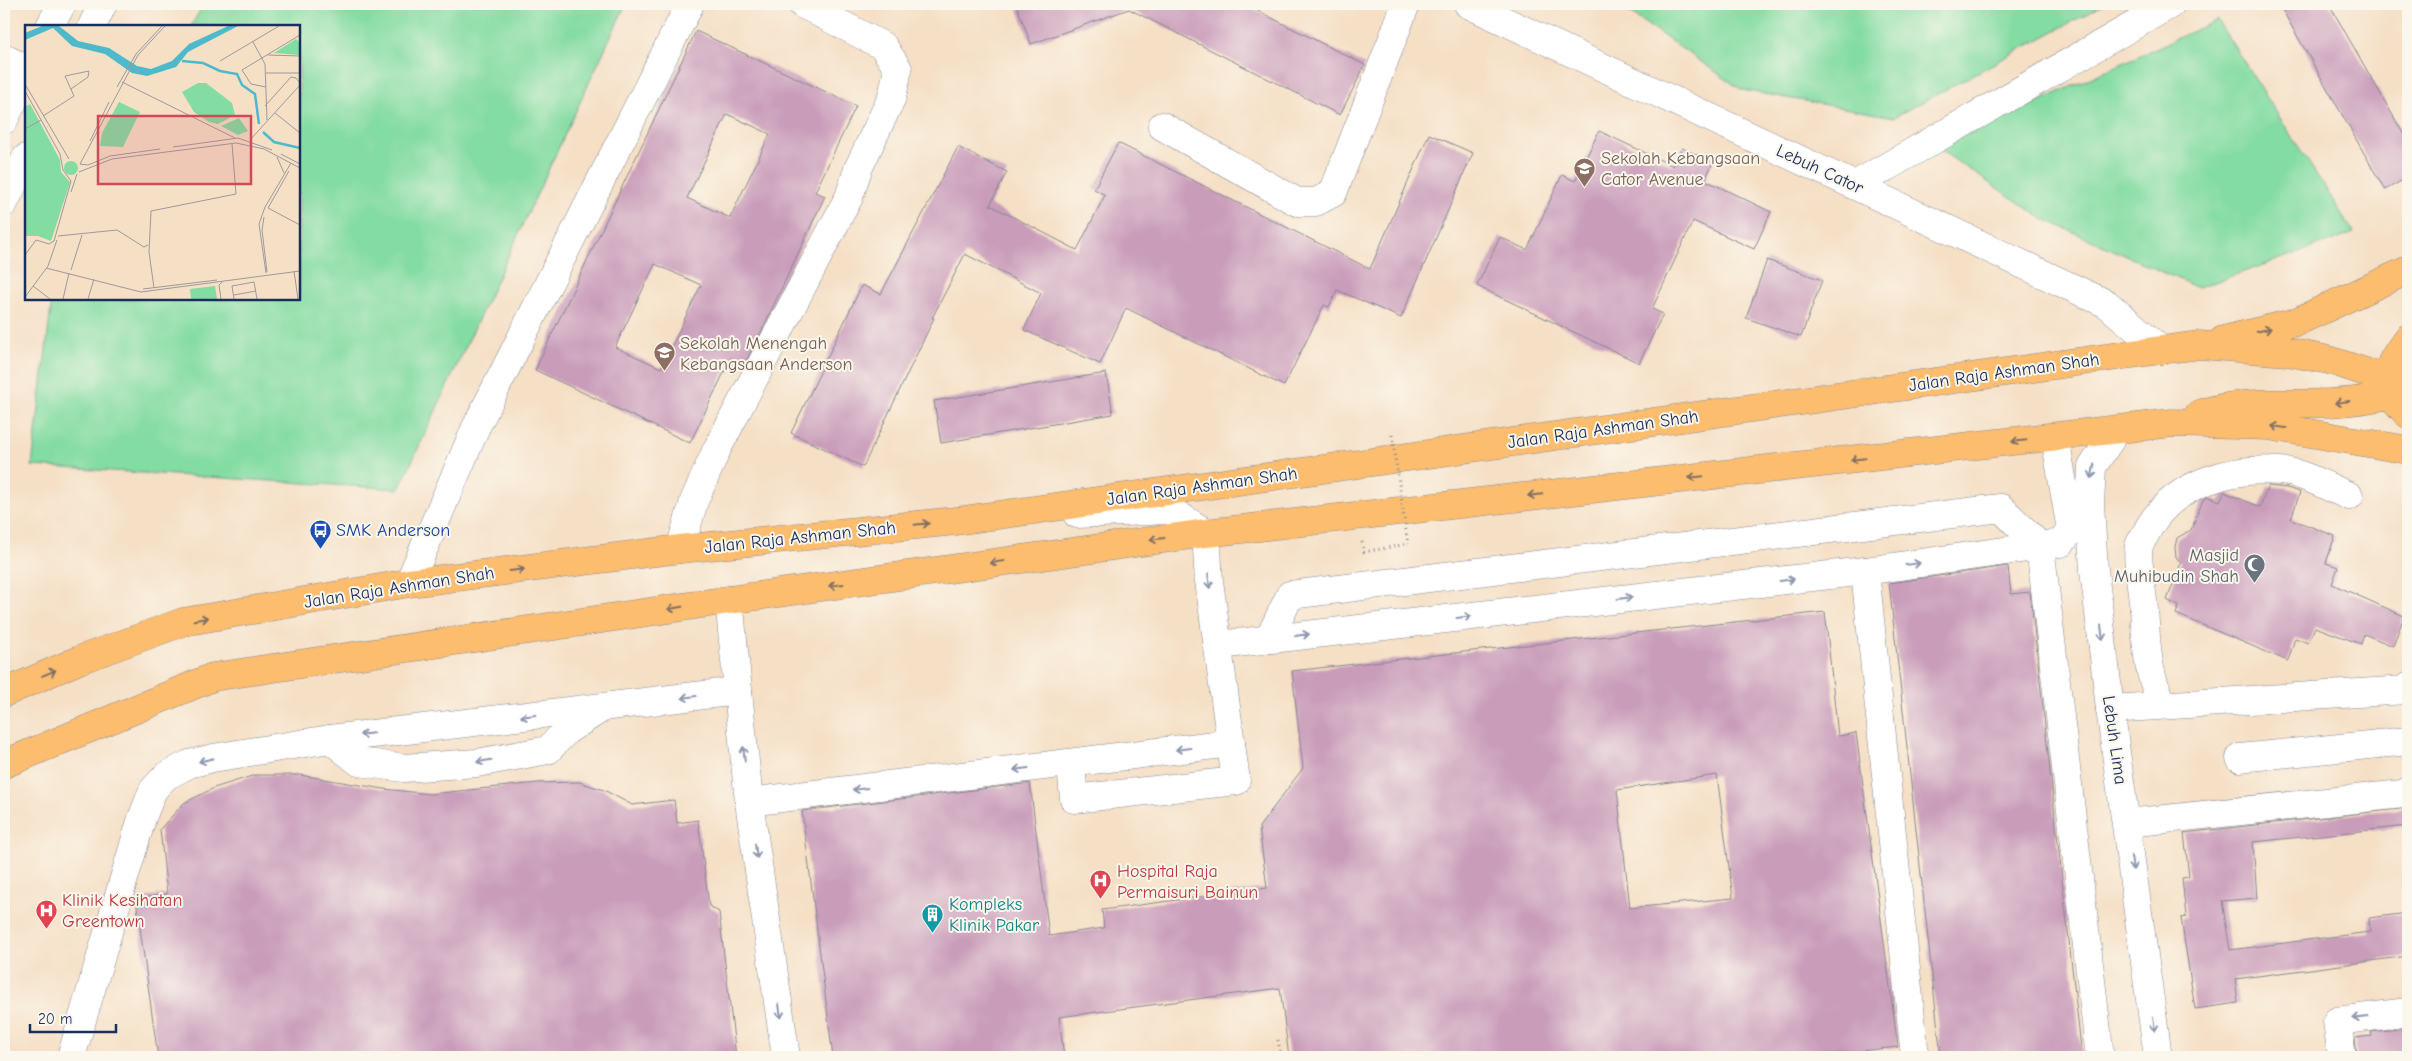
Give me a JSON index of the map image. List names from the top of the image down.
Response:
{
  "streets": {
    "main road": ["Jalan Raja Ashman Shah"],
    "street": ["Lebuh Cator", "Lebuh Lima"]
  },
  "crossings": [
    ["Lebuh Cator", "Jalan Raja Ashman Shah"]
  ],
  "places": {
    "school or university": ["Sekolah Kebangsaan Cator Avenue", "Sekolah Menengah Kebangsaan Anderson"],
    "bus stop": ["SMK Anderson"],
    "mosque": ["Masjid Muhibudin Shah"],
    "hospital": ["Hospital Raja Permaisuri Bainun", "Klinik Kesihatan Greentown"],
    "building": ["Kompleks Klinik Pakar"]
  },
  "scale_bar": "20 m"
}
